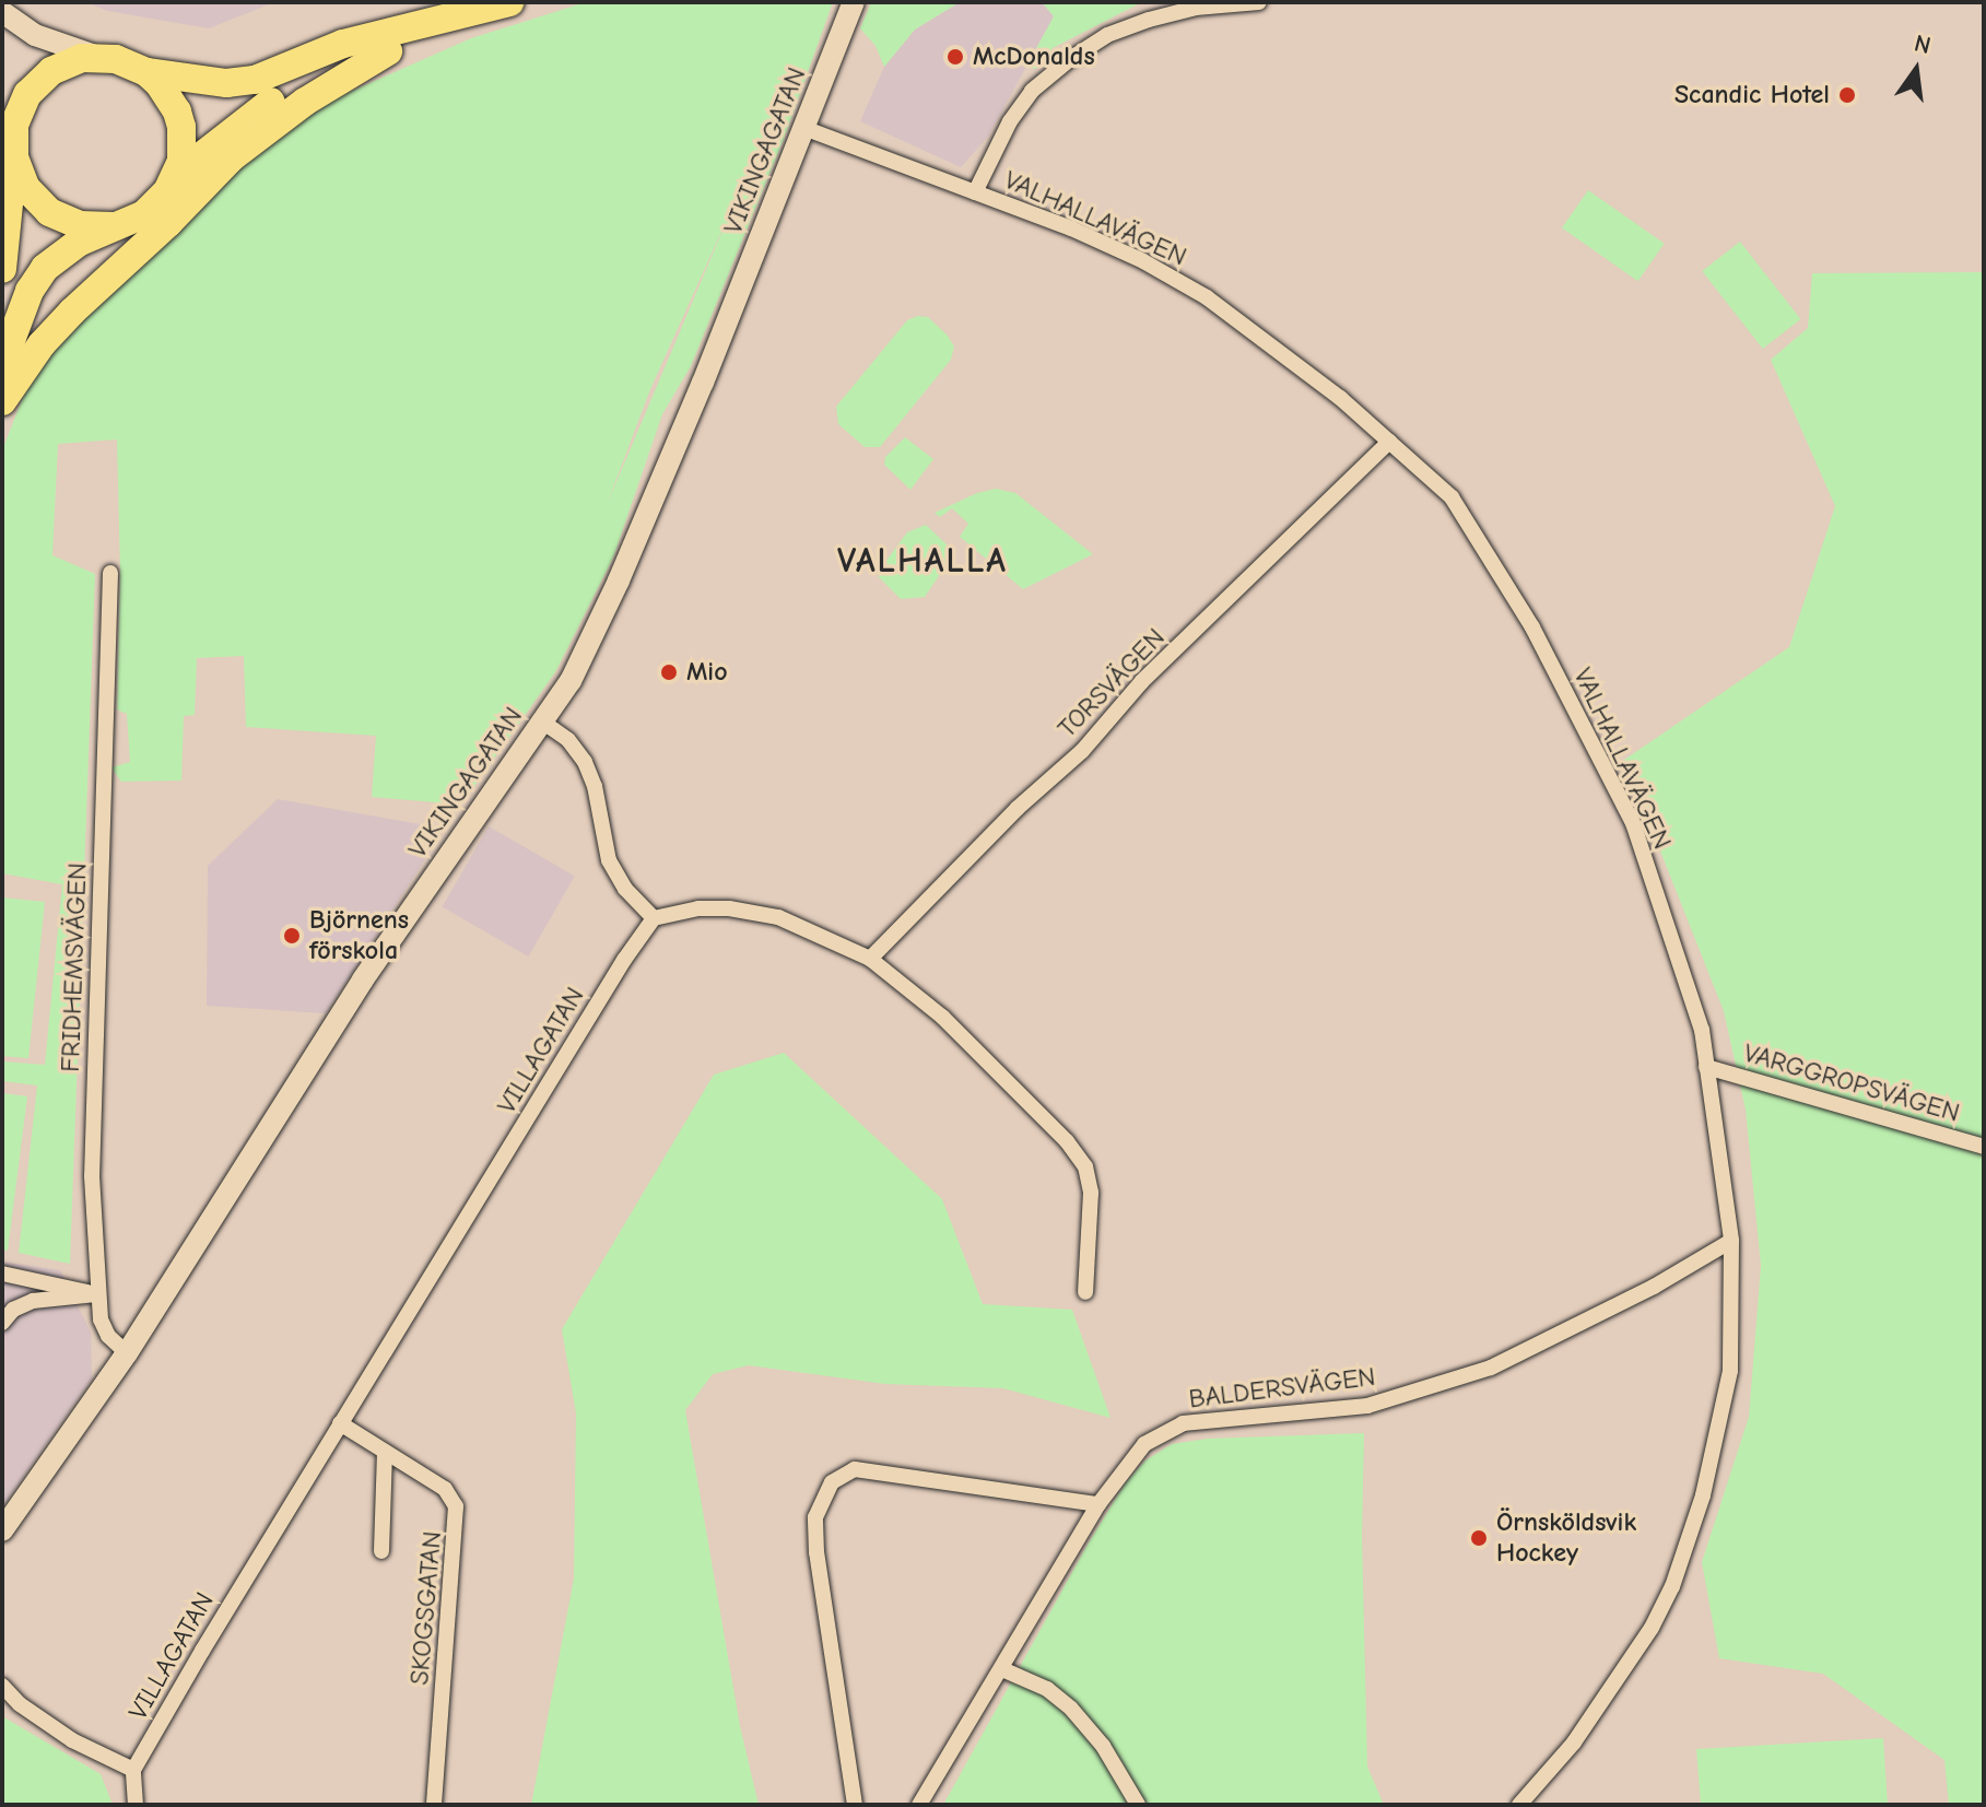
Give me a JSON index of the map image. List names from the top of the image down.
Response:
{
  "streets": {
    "street": [
      "VIKINGAGATAN",
      "VALHALLAVÄGEN",
      "TORSVÄGEN",
      "FRIDHEMSVÄGEN",
      "VILLAGATAN",
      "VARGGROPSVÄGEN",
      "BALDERSVÄGEN",
      "SKOGSGATAN"
    ]
  },
  "crossings": [
    ["VIKINGAGATAN", "VALHALLAVÄGEN"],
    ["VIKINGAGATAN", "FRIDHEMSVÄGEN"],
    ["VALHALLAVÄGEN", "TORSVÄGEN"],
    ["VALHALLAVÄGEN", "VARGGROPSVÄGEN"],
    ["VALHALLAVÄGEN", "BALDERSVÄGEN"],
    ["VILLAGATAN", "SKOGSGATAN"]
  ],
  "districts": ["VALHALLA"],
  "places": [
    "McDonalds",
    "Scandic Hotel",
    "Mio",
    "Björnens förskola",
    "Örnsköldsvik Hockey"
  ],
  "north": "top"
}
